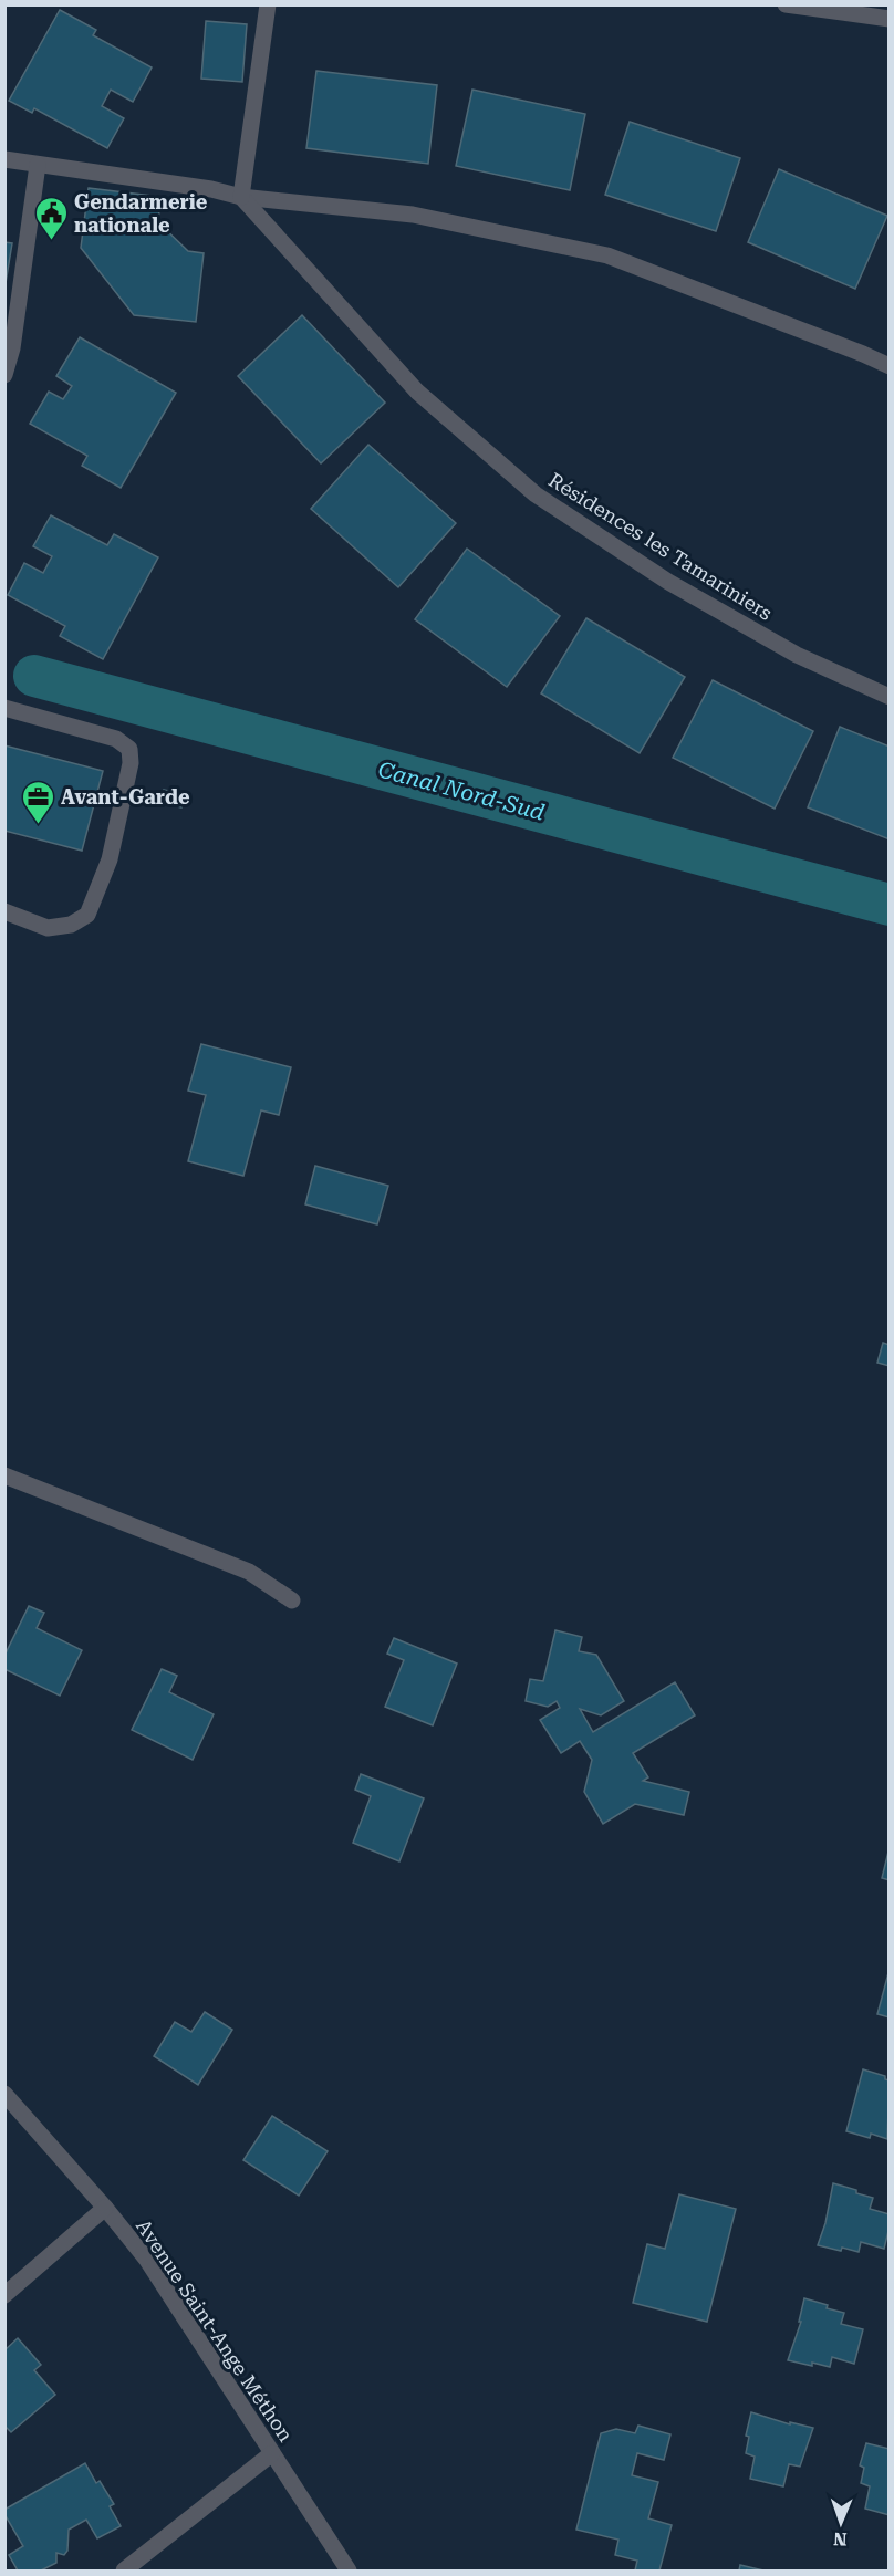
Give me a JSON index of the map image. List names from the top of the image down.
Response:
{
  "streets": {
    "street": ["Résidences les Tamariniers", "Avenue Saint-Ange Méthon"]
  },
  "water": ["Canal Nord-Sud"],
  "places": {
    "public building": ["Gendarmerie nationale"],
    "office": ["Avant-Garde"]
  },
  "north": "bottom"
}
